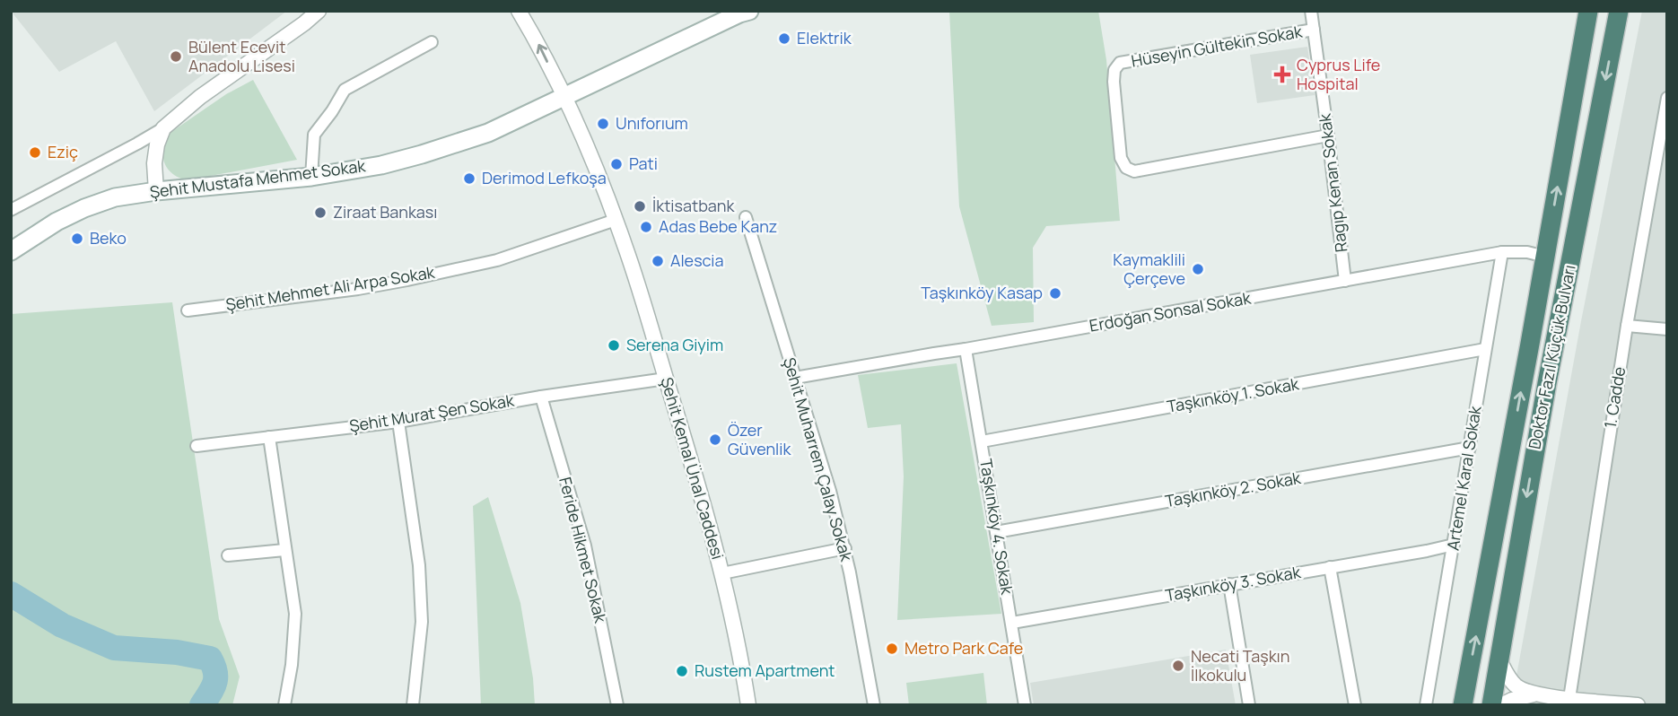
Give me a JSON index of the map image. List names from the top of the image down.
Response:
{
  "streets": {
    "highway": ["Doktor Fazıl Küçük Bulvarı"],
    "main road": ["Şehit Mustafa Mehmet Sokak"],
    "street": [
      "Hüseyin Gültekin Sokak",
      "Ragıp Kenan Sokak",
      "Şehit Mehmet Ali Arpa Sokak",
      "Erdoğan Sonsal Sokak",
      "Taşkınköy 1. Sokak",
      "1. Cadde",
      "Şehit Murat Şen Sokak",
      "Şehit Muharrem Çalay Sokak",
      "Şehit Kemal Ünal Caddesi",
      "Artemel Karal Sokak",
      "Taşkınköy 2. Sokak",
      "Taşkınköy 4. Sokak",
      "Feride Hikmet Sokak",
      "Taşkınköy 3. Sokak"
    ]
  },
  "crossings": [
    ["Hüseyin Gültekin Sokak", "Ragıp Kenan Sokak"],
    ["Şehit Mustafa Mehmet Sokak", "Şehit Kemal Ünal Caddesi"],
    ["Ragıp Kenan Sokak", "Erdoğan Sonsal Sokak"],
    ["Şehit Mehmet Ali Arpa Sokak", "Şehit Kemal Ünal Caddesi"],
    ["Erdoğan Sonsal Sokak", "Doktor Fazıl Küçük Bulvarı"],
    ["Erdoğan Sonsal Sokak", "Şehit Muharrem Çalay Sokak"],
    ["Erdoğan Sonsal Sokak", "Artemel Karal Sokak"],
    ["Erdoğan Sonsal Sokak", "Taşkınköy 4. Sokak"],
    ["Taşkınköy 1. Sokak", "Artemel Karal Sokak"],
    ["Taşkınköy 1. Sokak", "Taşkınköy 4. Sokak"],
    ["Şehit Murat Şen Sokak", "Şehit Kemal Ünal Caddesi"],
    ["Şehit Murat Şen Sokak", "Feride Hikmet Sokak"],
    ["Artemel Karal Sokak", "Taşkınköy 2. Sokak"],
    ["Artemel Karal Sokak", "Taşkınköy 3. Sokak"],
    ["Taşkınköy 2. Sokak", "Taşkınköy 4. Sokak"],
    ["Taşkınköy 4. Sokak", "Taşkınköy 3. Sokak"]
  ],
  "places": {
    "other": [
      "Elektrik",
      "Bülent Ecevit Anadolu Lisesi",
      "Unıforıum",
      "Eziç",
      "Pati",
      "Derimod Lefkoşa",
      "İktisatbank",
      "Ziraat Bankası",
      "Adas Bebe Kanz",
      "Beko",
      "Alescia",
      "Kaymaklili Çerçeve",
      "Taşkınköy Kasap",
      "Serena Giyim",
      "Özer Güvenlik",
      "Metro Park Cafe",
      "Necati Taşkın İlkokulu",
      "Rustem Apartment"
    ],
    "health": ["Cyprus Life Hospital"]
  }
}
